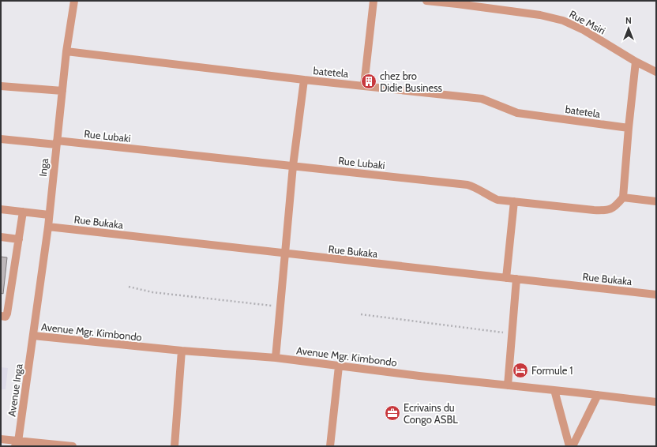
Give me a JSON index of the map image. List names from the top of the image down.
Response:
{
  "streets": {
    "street": [
      "Rue Msiri",
      "batetela",
      "Rue Lubaki",
      "Inga",
      "Rue Bukaka",
      "Avenue Mgr. Kimbondo",
      "Avenue Inga"
    ]
  },
  "crossings": [
    ["batetela", "Inga"],
    ["Rue Lubaki", "Inga"],
    ["Inga", "Rue Bukaka"],
    ["Inga", "Avenue Mgr. Kimbondo"],
    ["Inga", "Avenue Inga"],
    ["Avenue Mgr. Kimbondo", "Avenue Inga"]
  ],
  "places": {
    "building": ["chez bro Didie Business"],
    "hotel": ["Formule 1"],
    "office": ["Ecrivains du Congo ASBL"]
  },
  "north": "top"
}
